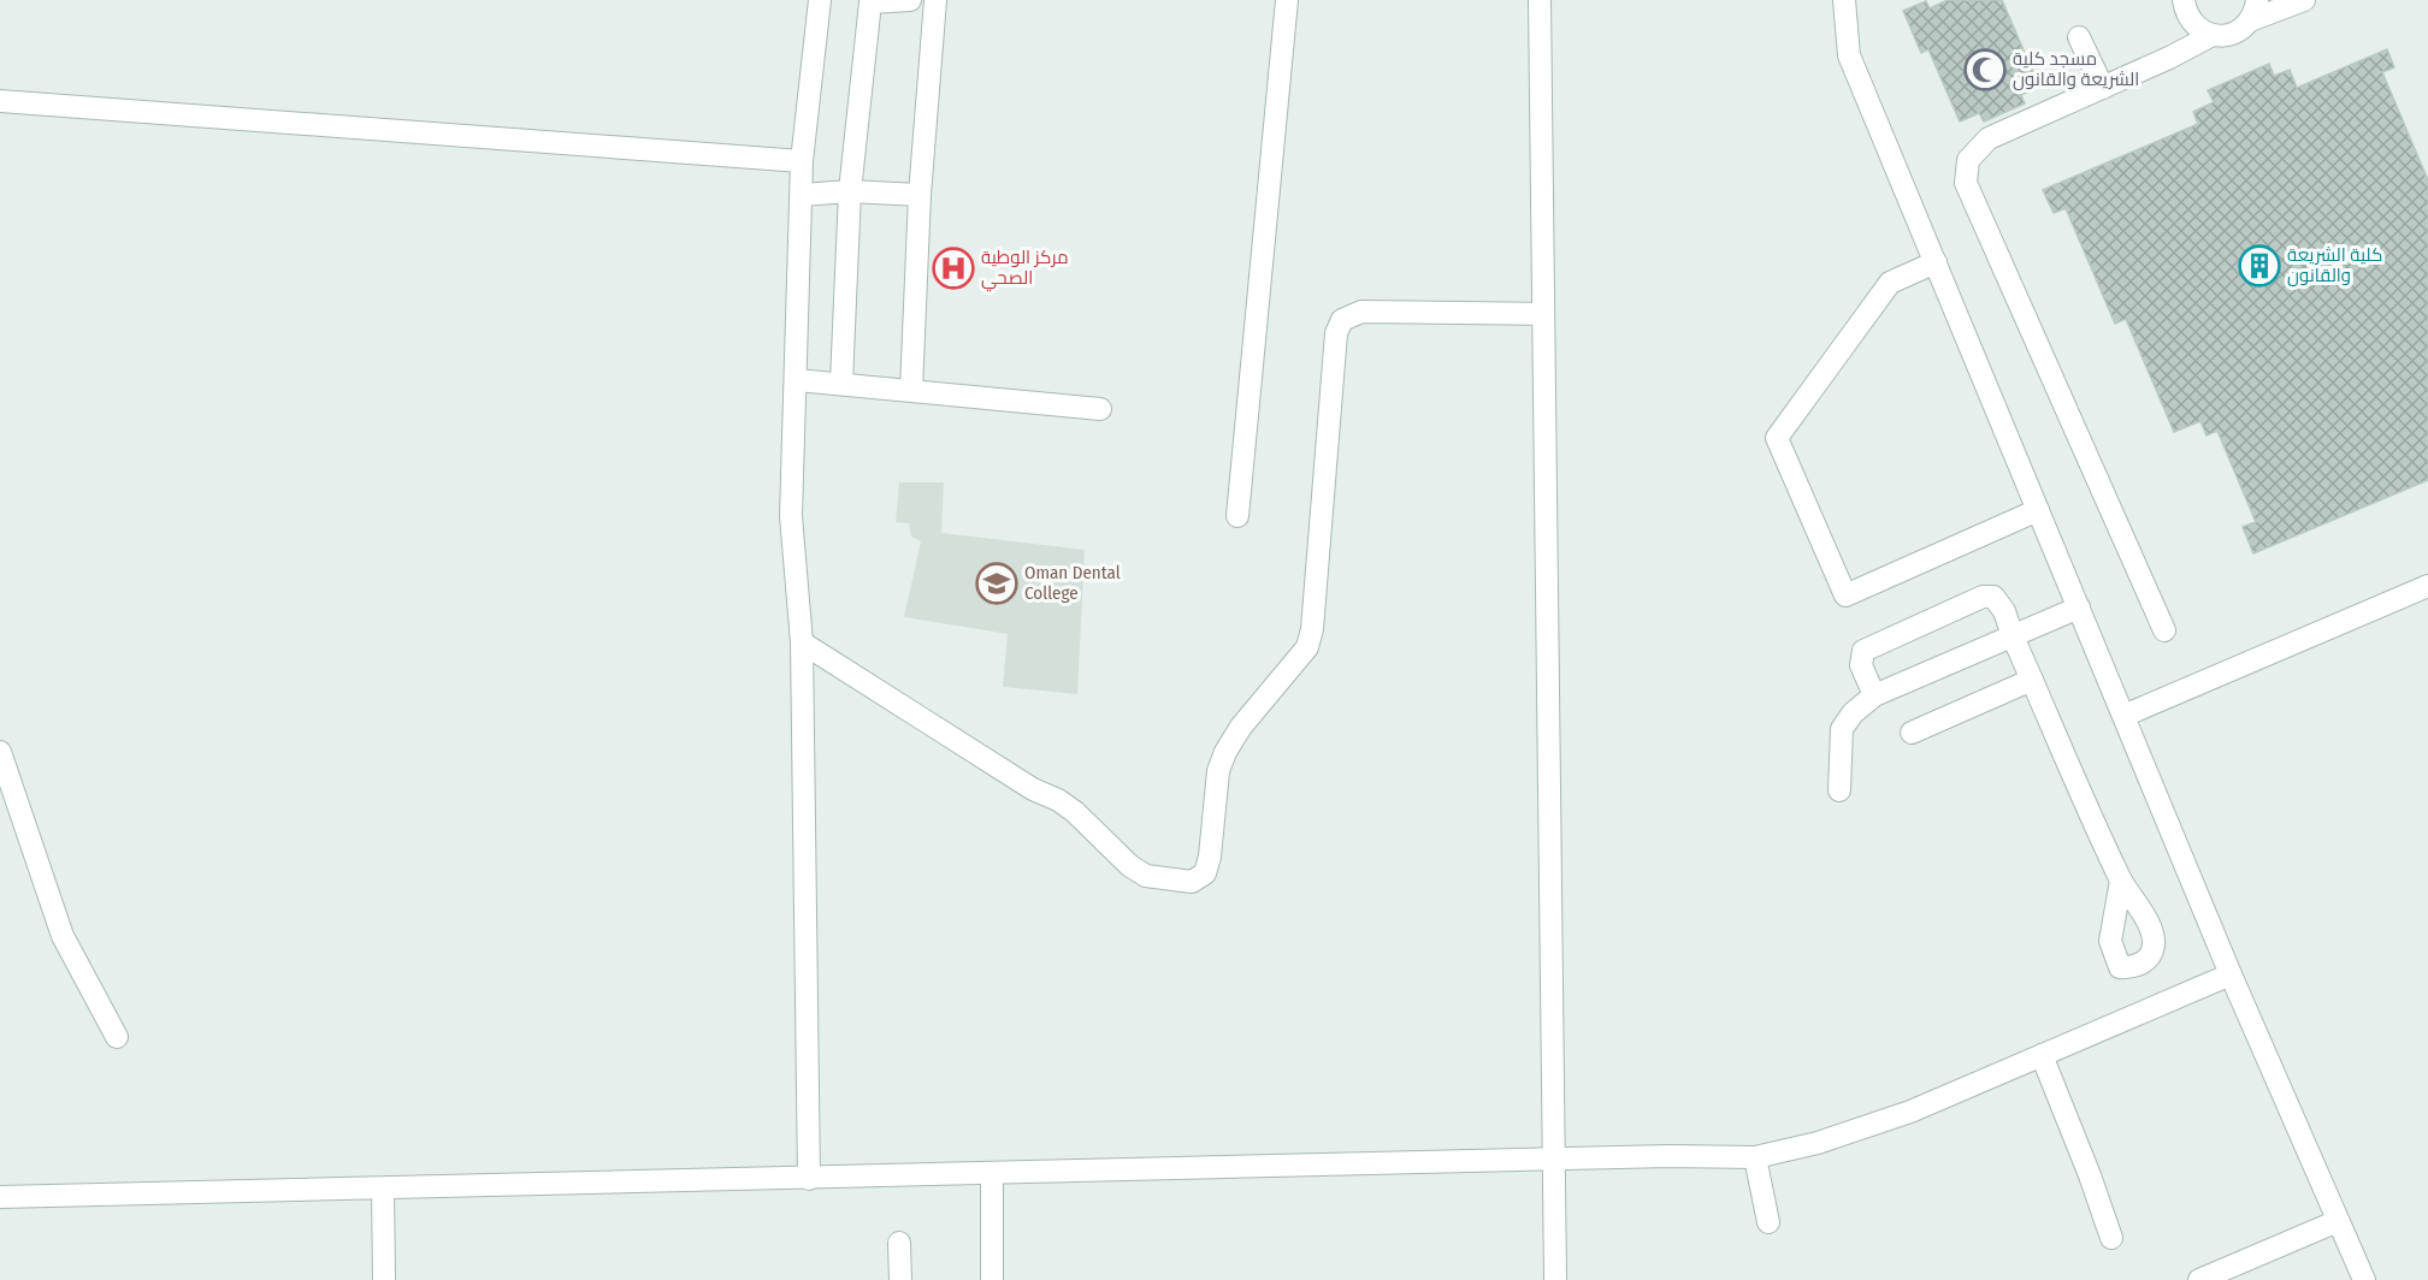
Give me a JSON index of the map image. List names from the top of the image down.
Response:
{
  "places": {
    "mosque": ["مسجد كلية الشريعة والقانون"],
    "building": ["كلية الشريعة والقانون"],
    "hospital": ["مركز الوطية الصحي"],
    "school or university": ["Oman Dental College"]
  }
}
